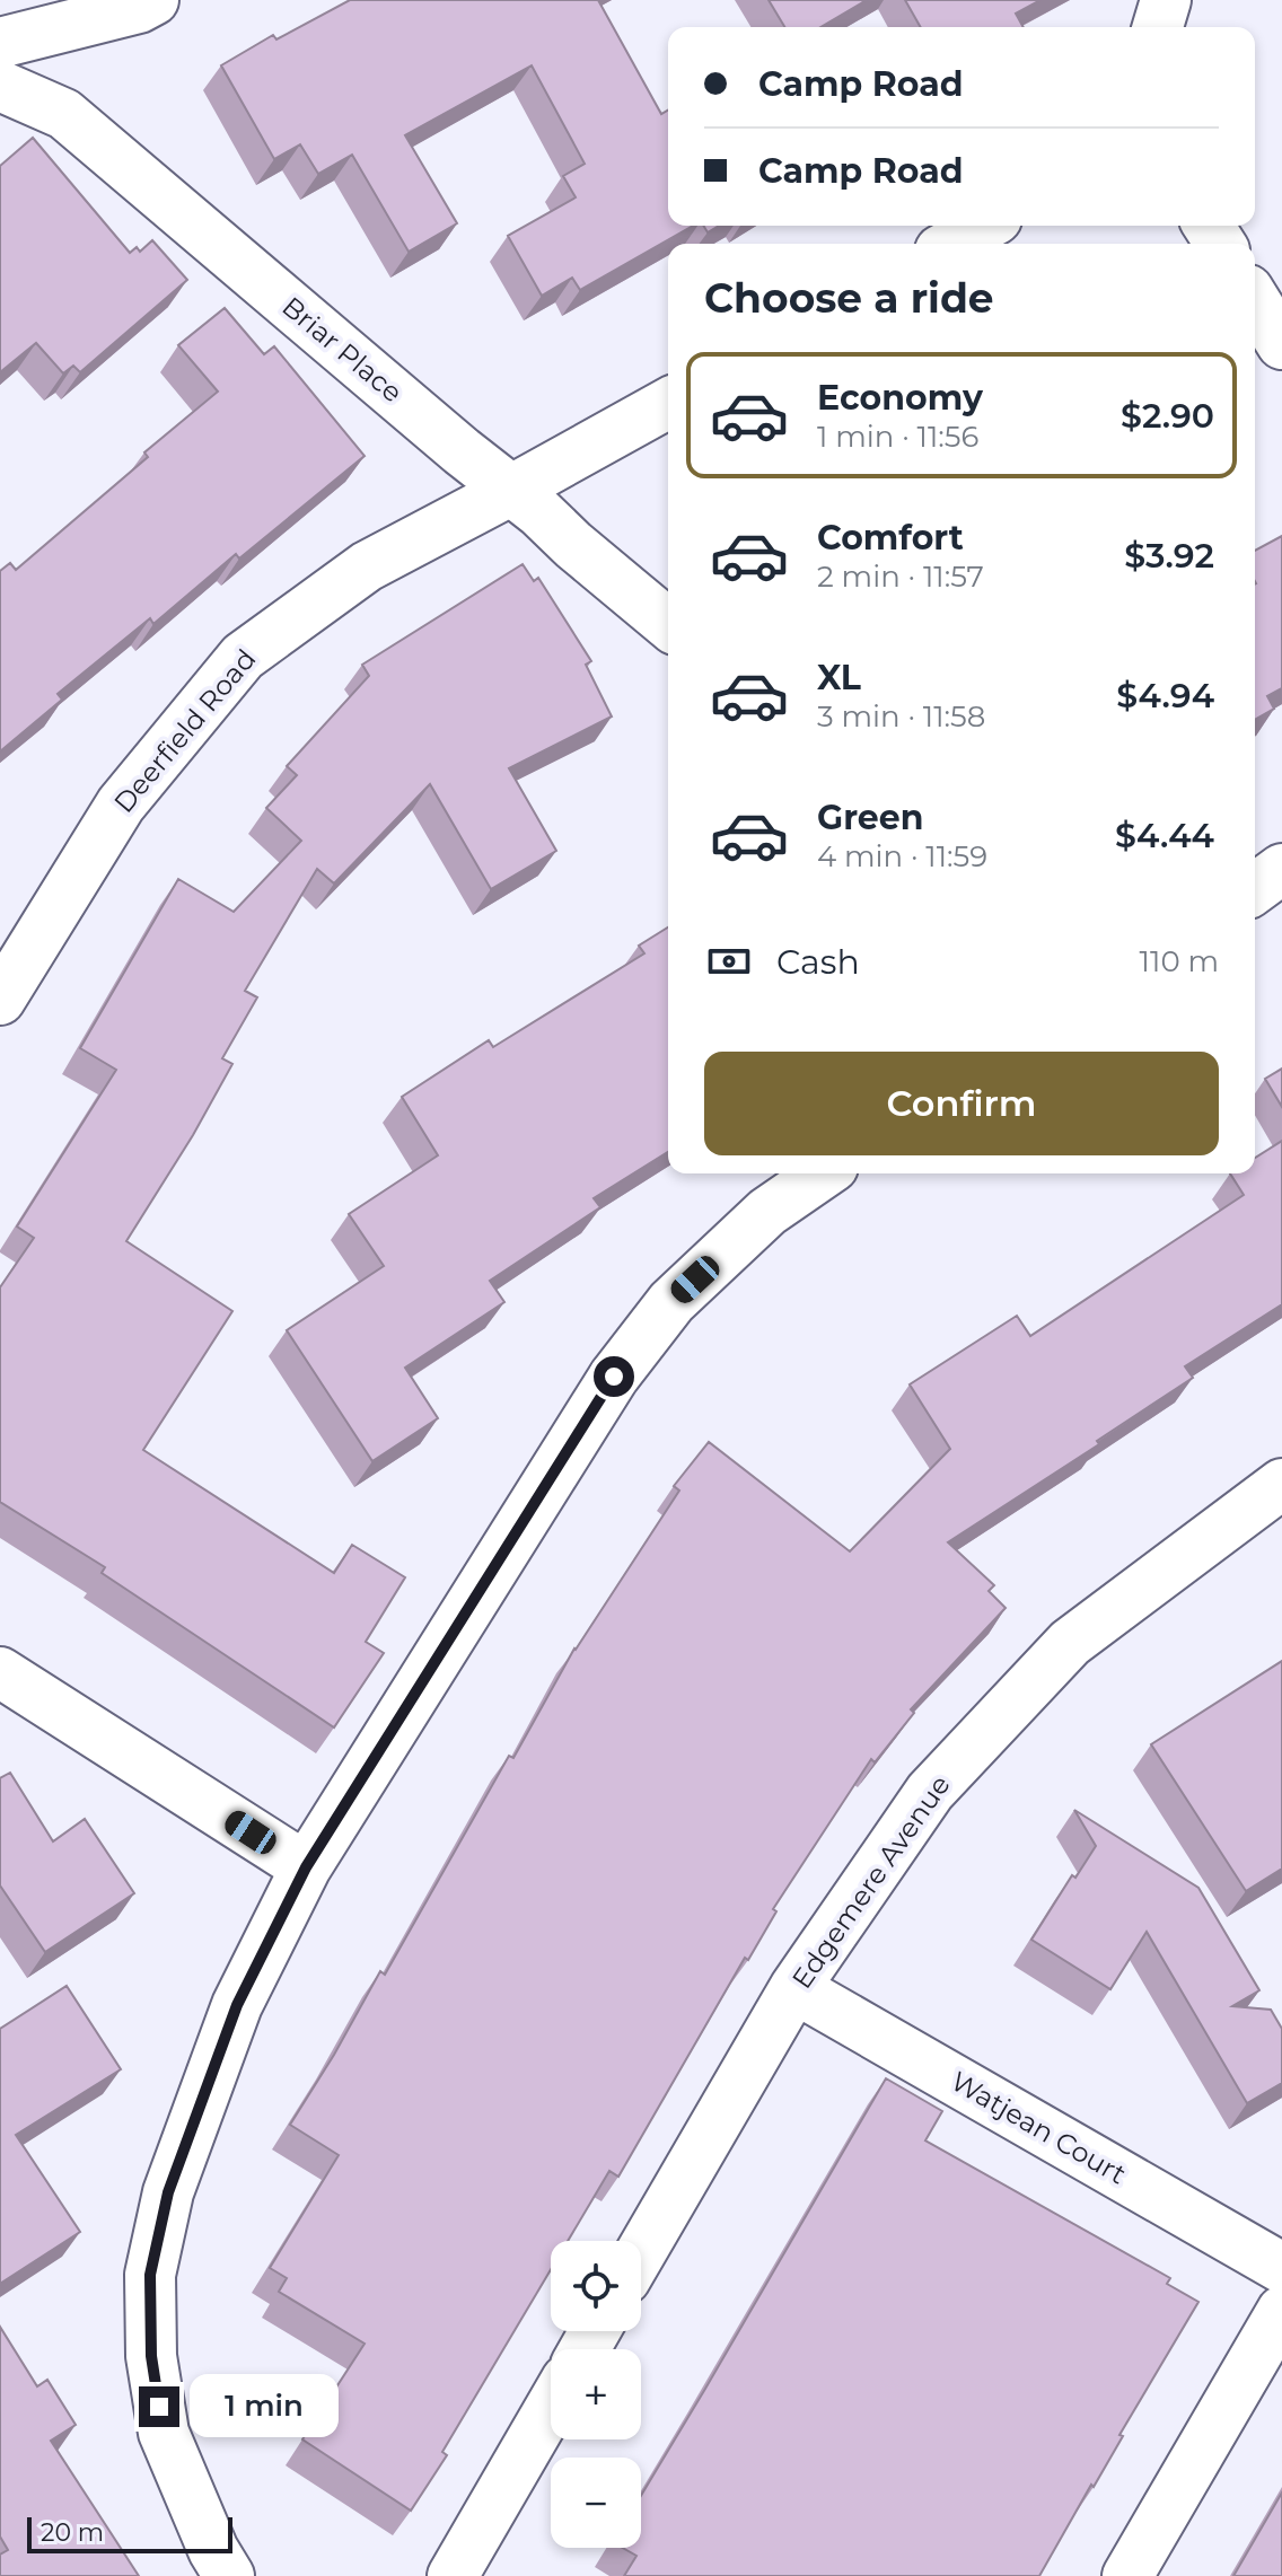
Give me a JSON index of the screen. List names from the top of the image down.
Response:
{
  "streets": {
    "street": [
      "Briar Place",
      "Deerfield Road",
      "Edgemere Avenue",
      "Watjean Court"
    ]
  },
  "crossings": [
    ["Briar Place", "Deerfield Road"],
    ["Edgemere Avenue", "Watjean Court"]
  ],
  "scale_bar": "20 m",
  "page": {
    "banner": ["Camp Road", "Camp Road"],
    "heading": "Choose a ride",
    "list": [
      {
        "name": "Economy",
        "note": "1 min · 11:56",
        "value": "$2.90"
      },
      {
        "name": "Comfort",
        "note": "2 min · 11:57",
        "value": "$3.92"
      },
      {
        "name": "XL",
        "note": "3 min · 11:58",
        "value": "$4.94"
      },
      {
        "name": "Green",
        "note": "4 min · 11:59",
        "value": "$4.44"
      }
    ],
    "pay": ["Cash", "110 m"],
    "buttons": "Confirm",
    "map_buttons": ["+", "−"],
    "bubble": "1 min",
    "scale": "20 m"
  }
}
